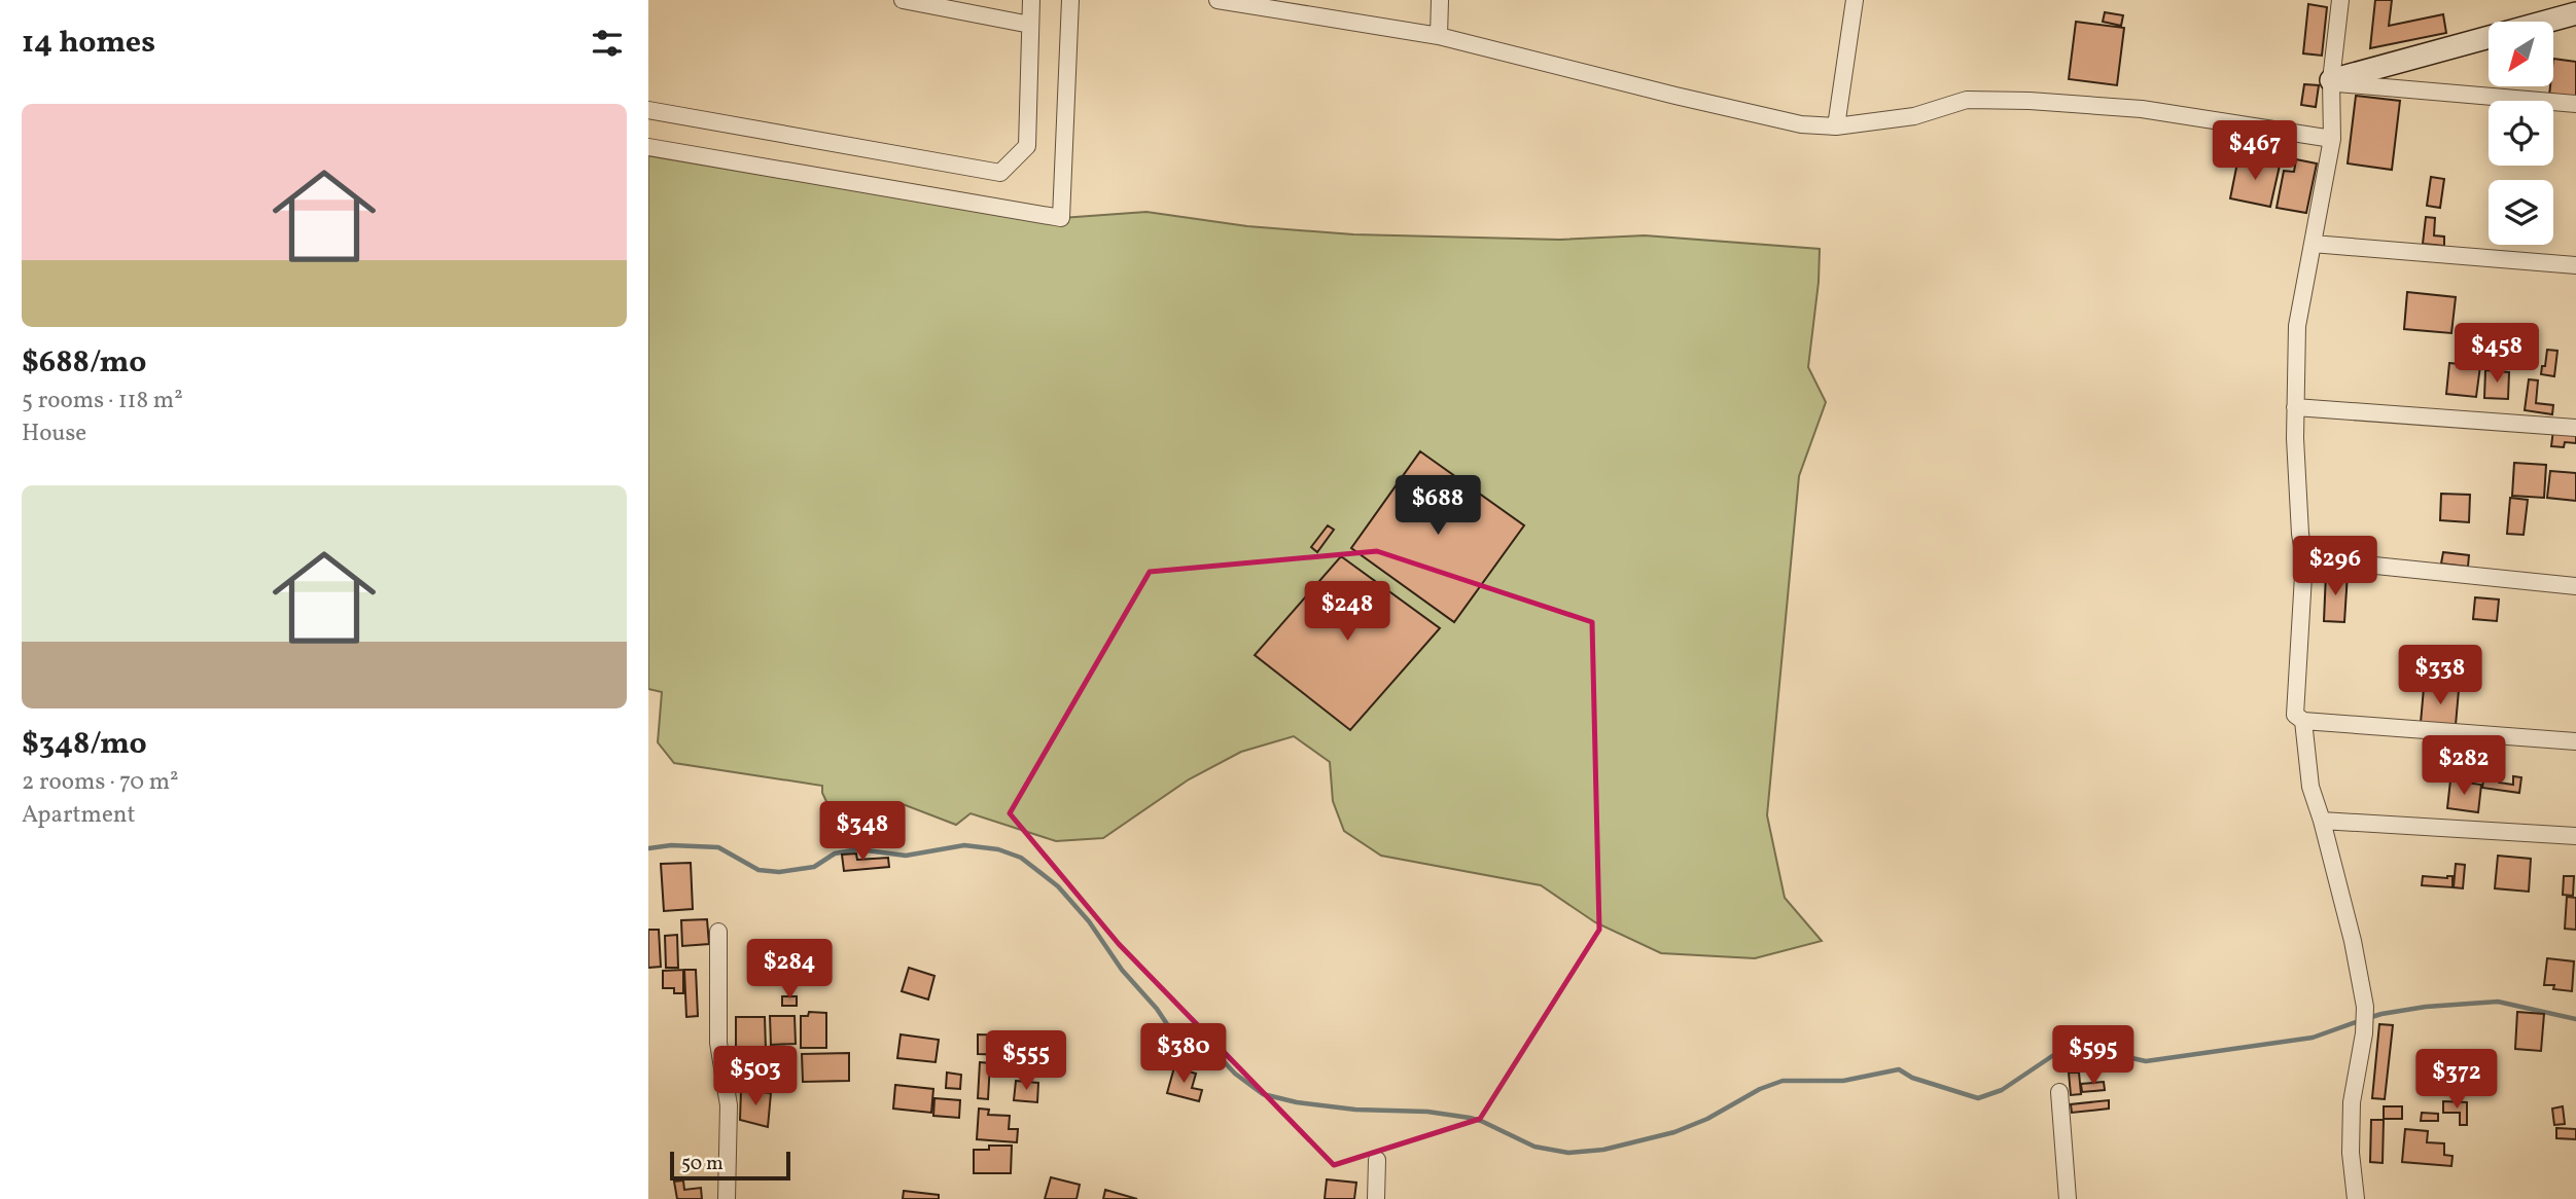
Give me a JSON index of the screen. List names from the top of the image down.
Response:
{
  "scale_bar": "50 m",
  "north": "bottom left",
  "page": {
    "heading": "14 homes",
    "list": [
      {
        "name": "$688/mo",
        "note": "5 rooms · 118 m² · House"
      },
      {
        "name": "$348/mo",
        "note": "2 rooms · 70 m² · Apartment"
      }
    ],
    "price": [
      "$467",
      "$458",
      "$688",
      "$296",
      "$248",
      "$338",
      "$282",
      "$348",
      "$284",
      "$380",
      "$595",
      "$555",
      "$503",
      "$372"
    ],
    "scale": "50 m"
  }
}
